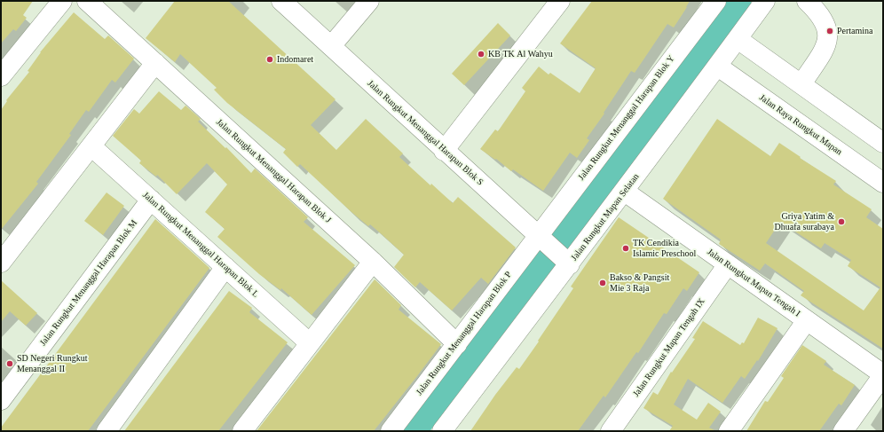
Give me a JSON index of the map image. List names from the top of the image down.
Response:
{
  "streets": {
    "street": [
      "Jalan Rungkut Menanggal Harapan Blok Y",
      "Jalan Raya Rungkut Mapan",
      "Jalan Rungkut Menanggal Harapan Blok S",
      "Jalan Rungkut Menanggal Harapan Blok J",
      "Jalan Rungkut Mapan Selatan",
      "Jalan Rungkut Menanggal Harapan Blok L",
      "Jalan Rungkut Menanggal Harapan Blok M",
      "Jalan Rungkut Mapan Tengah I",
      "Jalan Rungkut Menanggal Harapan Blok P",
      "Jalan Rungkut Mapan Tengah IX"
    ]
  },
  "crossings": [
    ["Jalan Rungkut Menanggal Harapan Blok Y", "Jalan Rungkut Menanggal Harapan Blok S"],
    ["Jalan Rungkut Menanggal Harapan Blok Y", "Jalan Rungkut Menanggal Harapan Blok P"],
    ["Jalan Raya Rungkut Mapan", "Jalan Rungkut Mapan Selatan"],
    ["Jalan Rungkut Menanggal Harapan Blok S", "Jalan Rungkut Mapan Selatan"],
    ["Jalan Rungkut Menanggal Harapan Blok S", "Jalan Rungkut Menanggal Harapan Blok P"],
    ["Jalan Rungkut Menanggal Harapan Blok J", "Jalan Rungkut Menanggal Harapan Blok P"],
    ["Jalan Rungkut Mapan Selatan", "Jalan Rungkut Mapan Tengah I"],
    ["Jalan Rungkut Menanggal Harapan Blok L", "Jalan Rungkut Menanggal Harapan Blok M"],
    ["Jalan Rungkut Mapan Tengah I", "Jalan Rungkut Mapan Tengah IX"]
  ],
  "places": [
    "Pertamina",
    "KB TK Al Wahyu",
    "Indomaret",
    "Griya Yatim & Dhuafa surabaya",
    "TK Cendikia Islamic Preschool",
    "Bakso & Pangsit Mie 3 Raja",
    "SD Negeri Rungkut Menanggal II"
  ]
}
